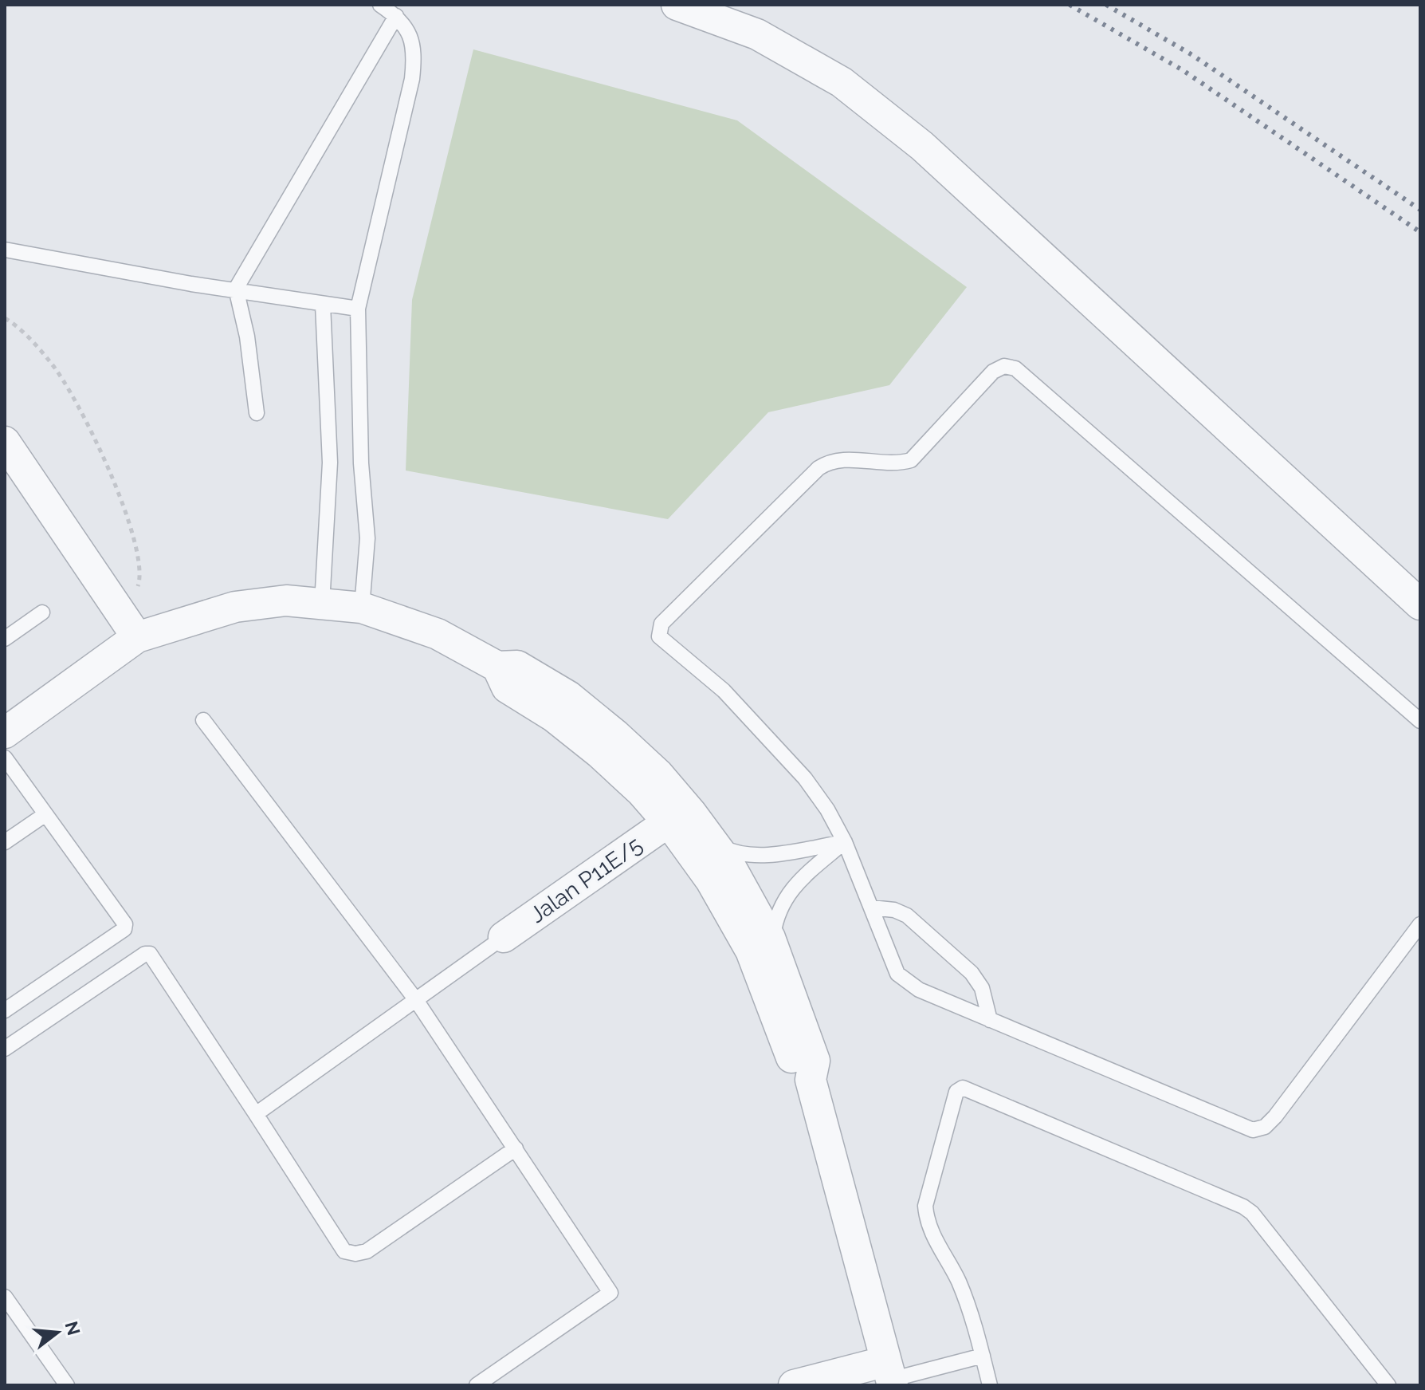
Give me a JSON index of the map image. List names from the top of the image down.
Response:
{
  "streets": {
    "street": ["Jalan P11E/5"]
  },
  "north": "right"
}
